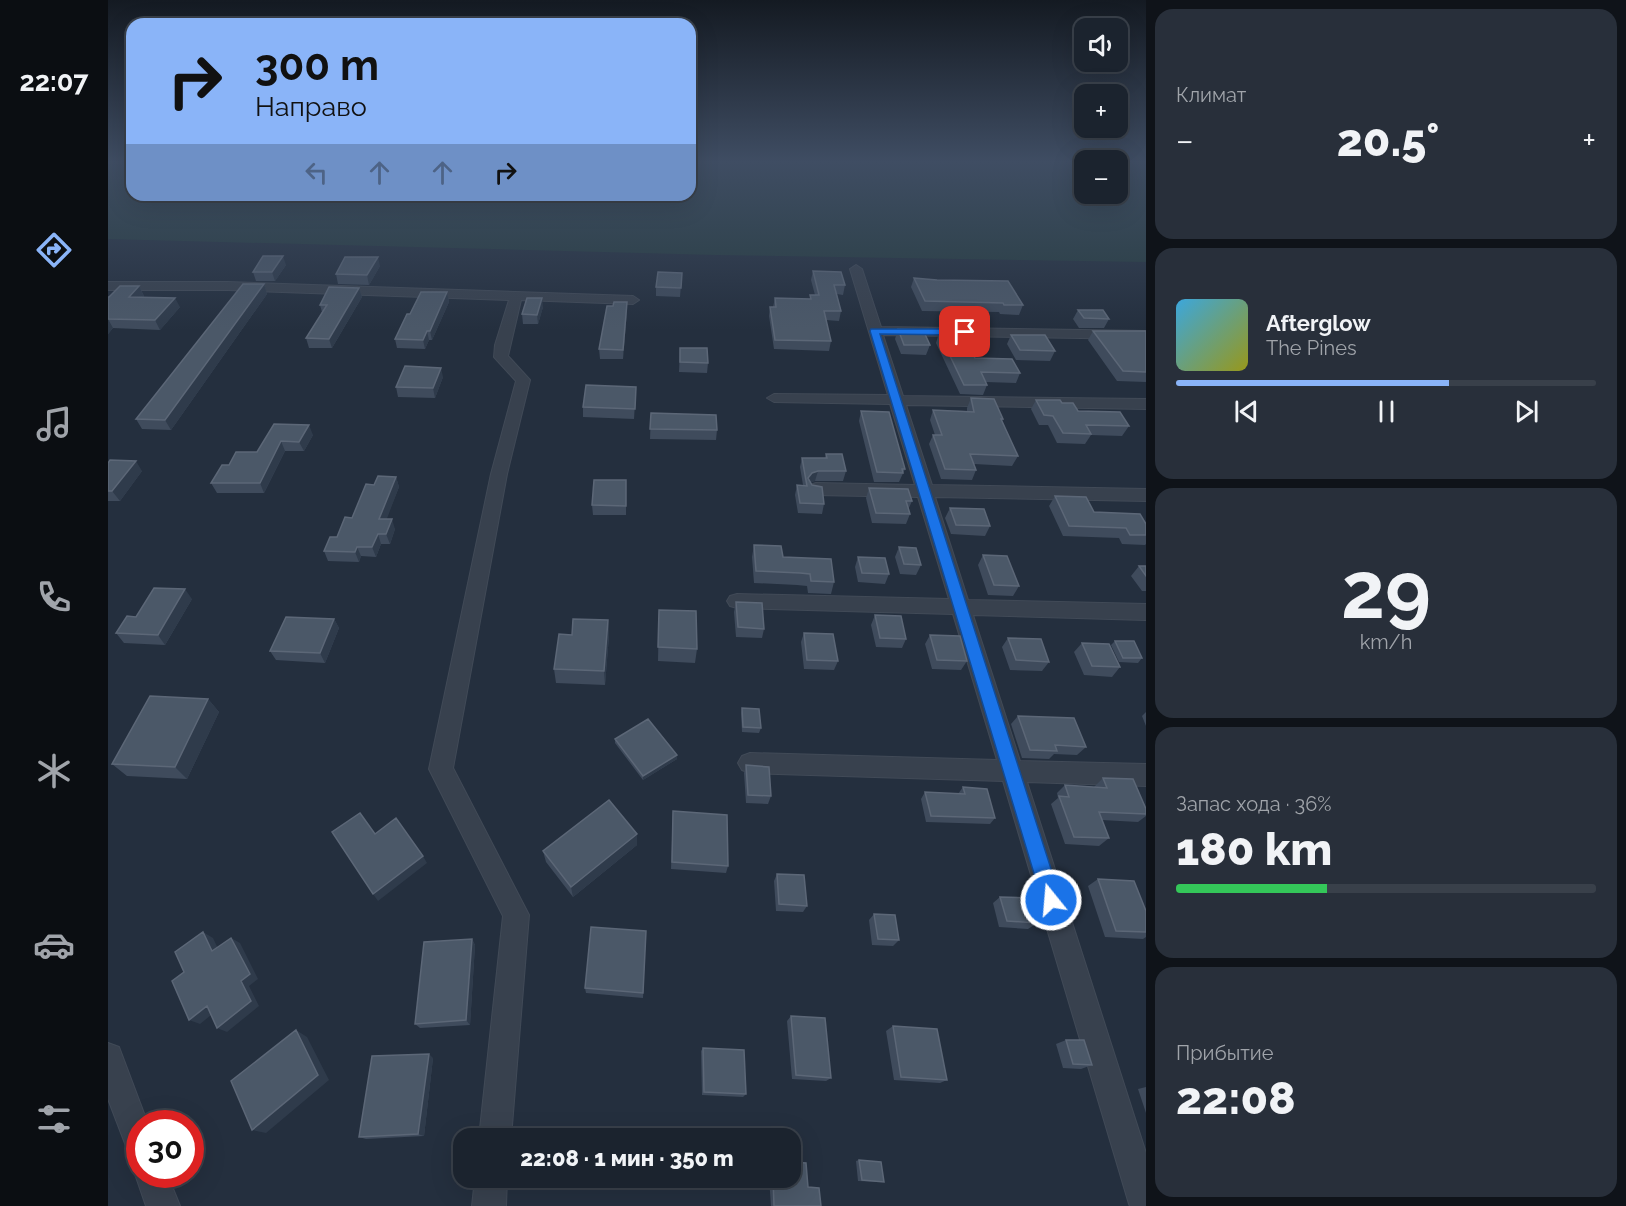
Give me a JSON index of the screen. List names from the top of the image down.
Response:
{
  "page": {
    "tabs": "22:07",
    "tile": [
      "Климат",
      ["29", "km/h"],
      ["Запас хода · 36%", "180 km"],
      ["Прибытие", "22:08"]
    ],
    "map_buttons": ["+", "−"],
    "turn": ["300 m", "Направо"],
    "heat": ["−", "20.5°", "+"],
    "song": ["Afterglow", "The Pines"],
    "limit": "30",
    "trip": "22:08 · 1 мин · 350 m"
  }
}
